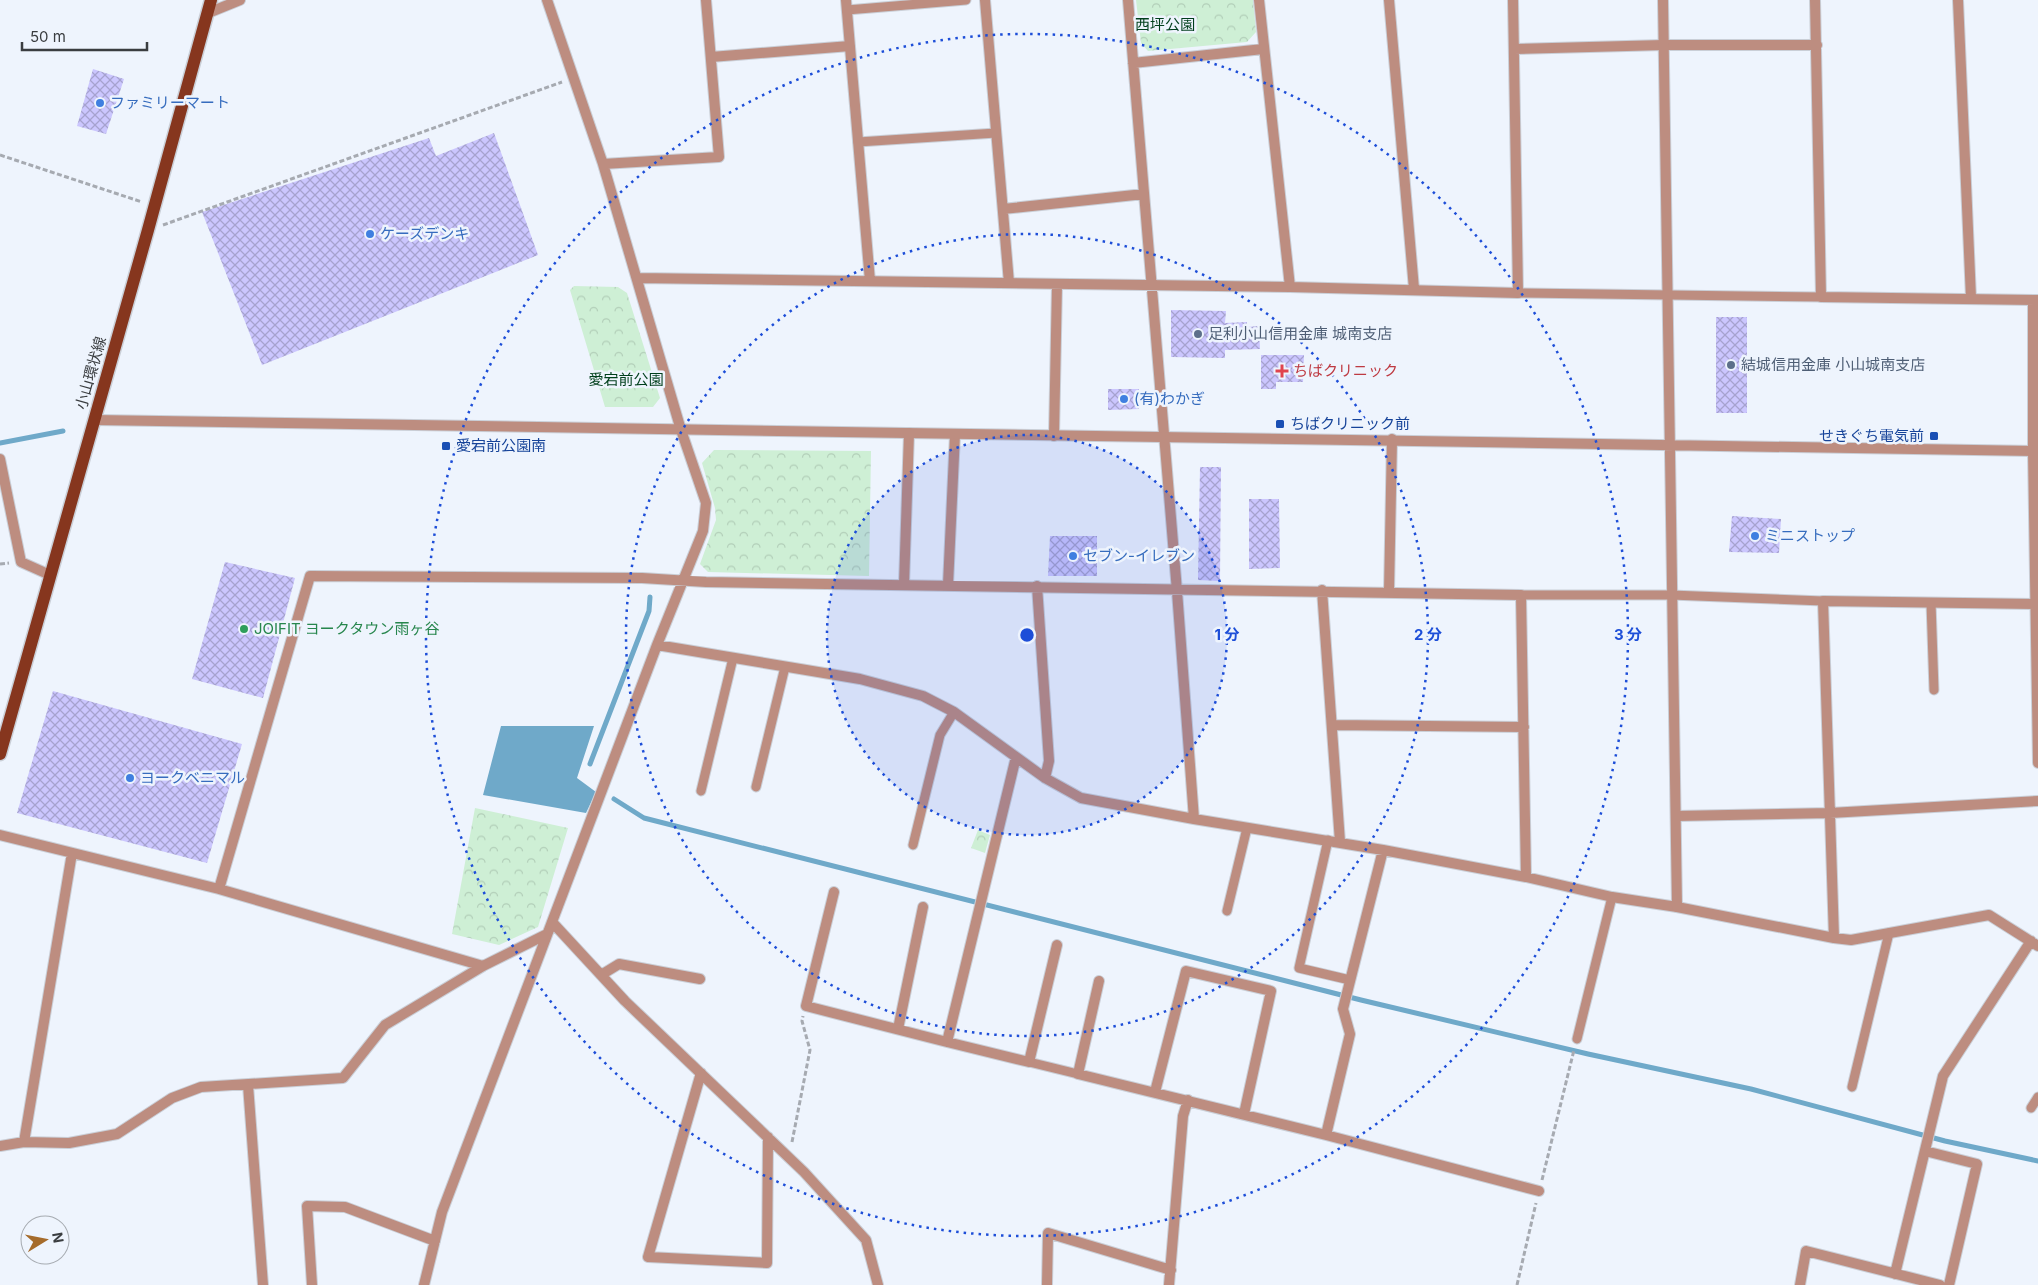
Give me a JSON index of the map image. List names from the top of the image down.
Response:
{
  "streets": {
    "main road": ["小山環状線"]
  },
  "parks": ["西坪公園", "愛宕前公園"],
  "places": {
    "other": [
      "ファミリーマート",
      "ケーズデンキ",
      "足利小山信用金庫 城南支店",
      "結城信用金庫 小山城南支店",
      "(有)わかぎ",
      "ミニストップ",
      "セブン-イレブン",
      "JOIFIT ヨークタウン雨ヶ谷",
      "ヨークベニマル"
    ],
    "health": ["ちばクリニック"],
    "transit": ["ちばクリニック前", "せきぐち電気前", "愛宕前公園南"]
  },
  "scale_bar": "50 m",
  "north": "right",
  "rings": ["1 分", "2 分", "3 分"]
}
